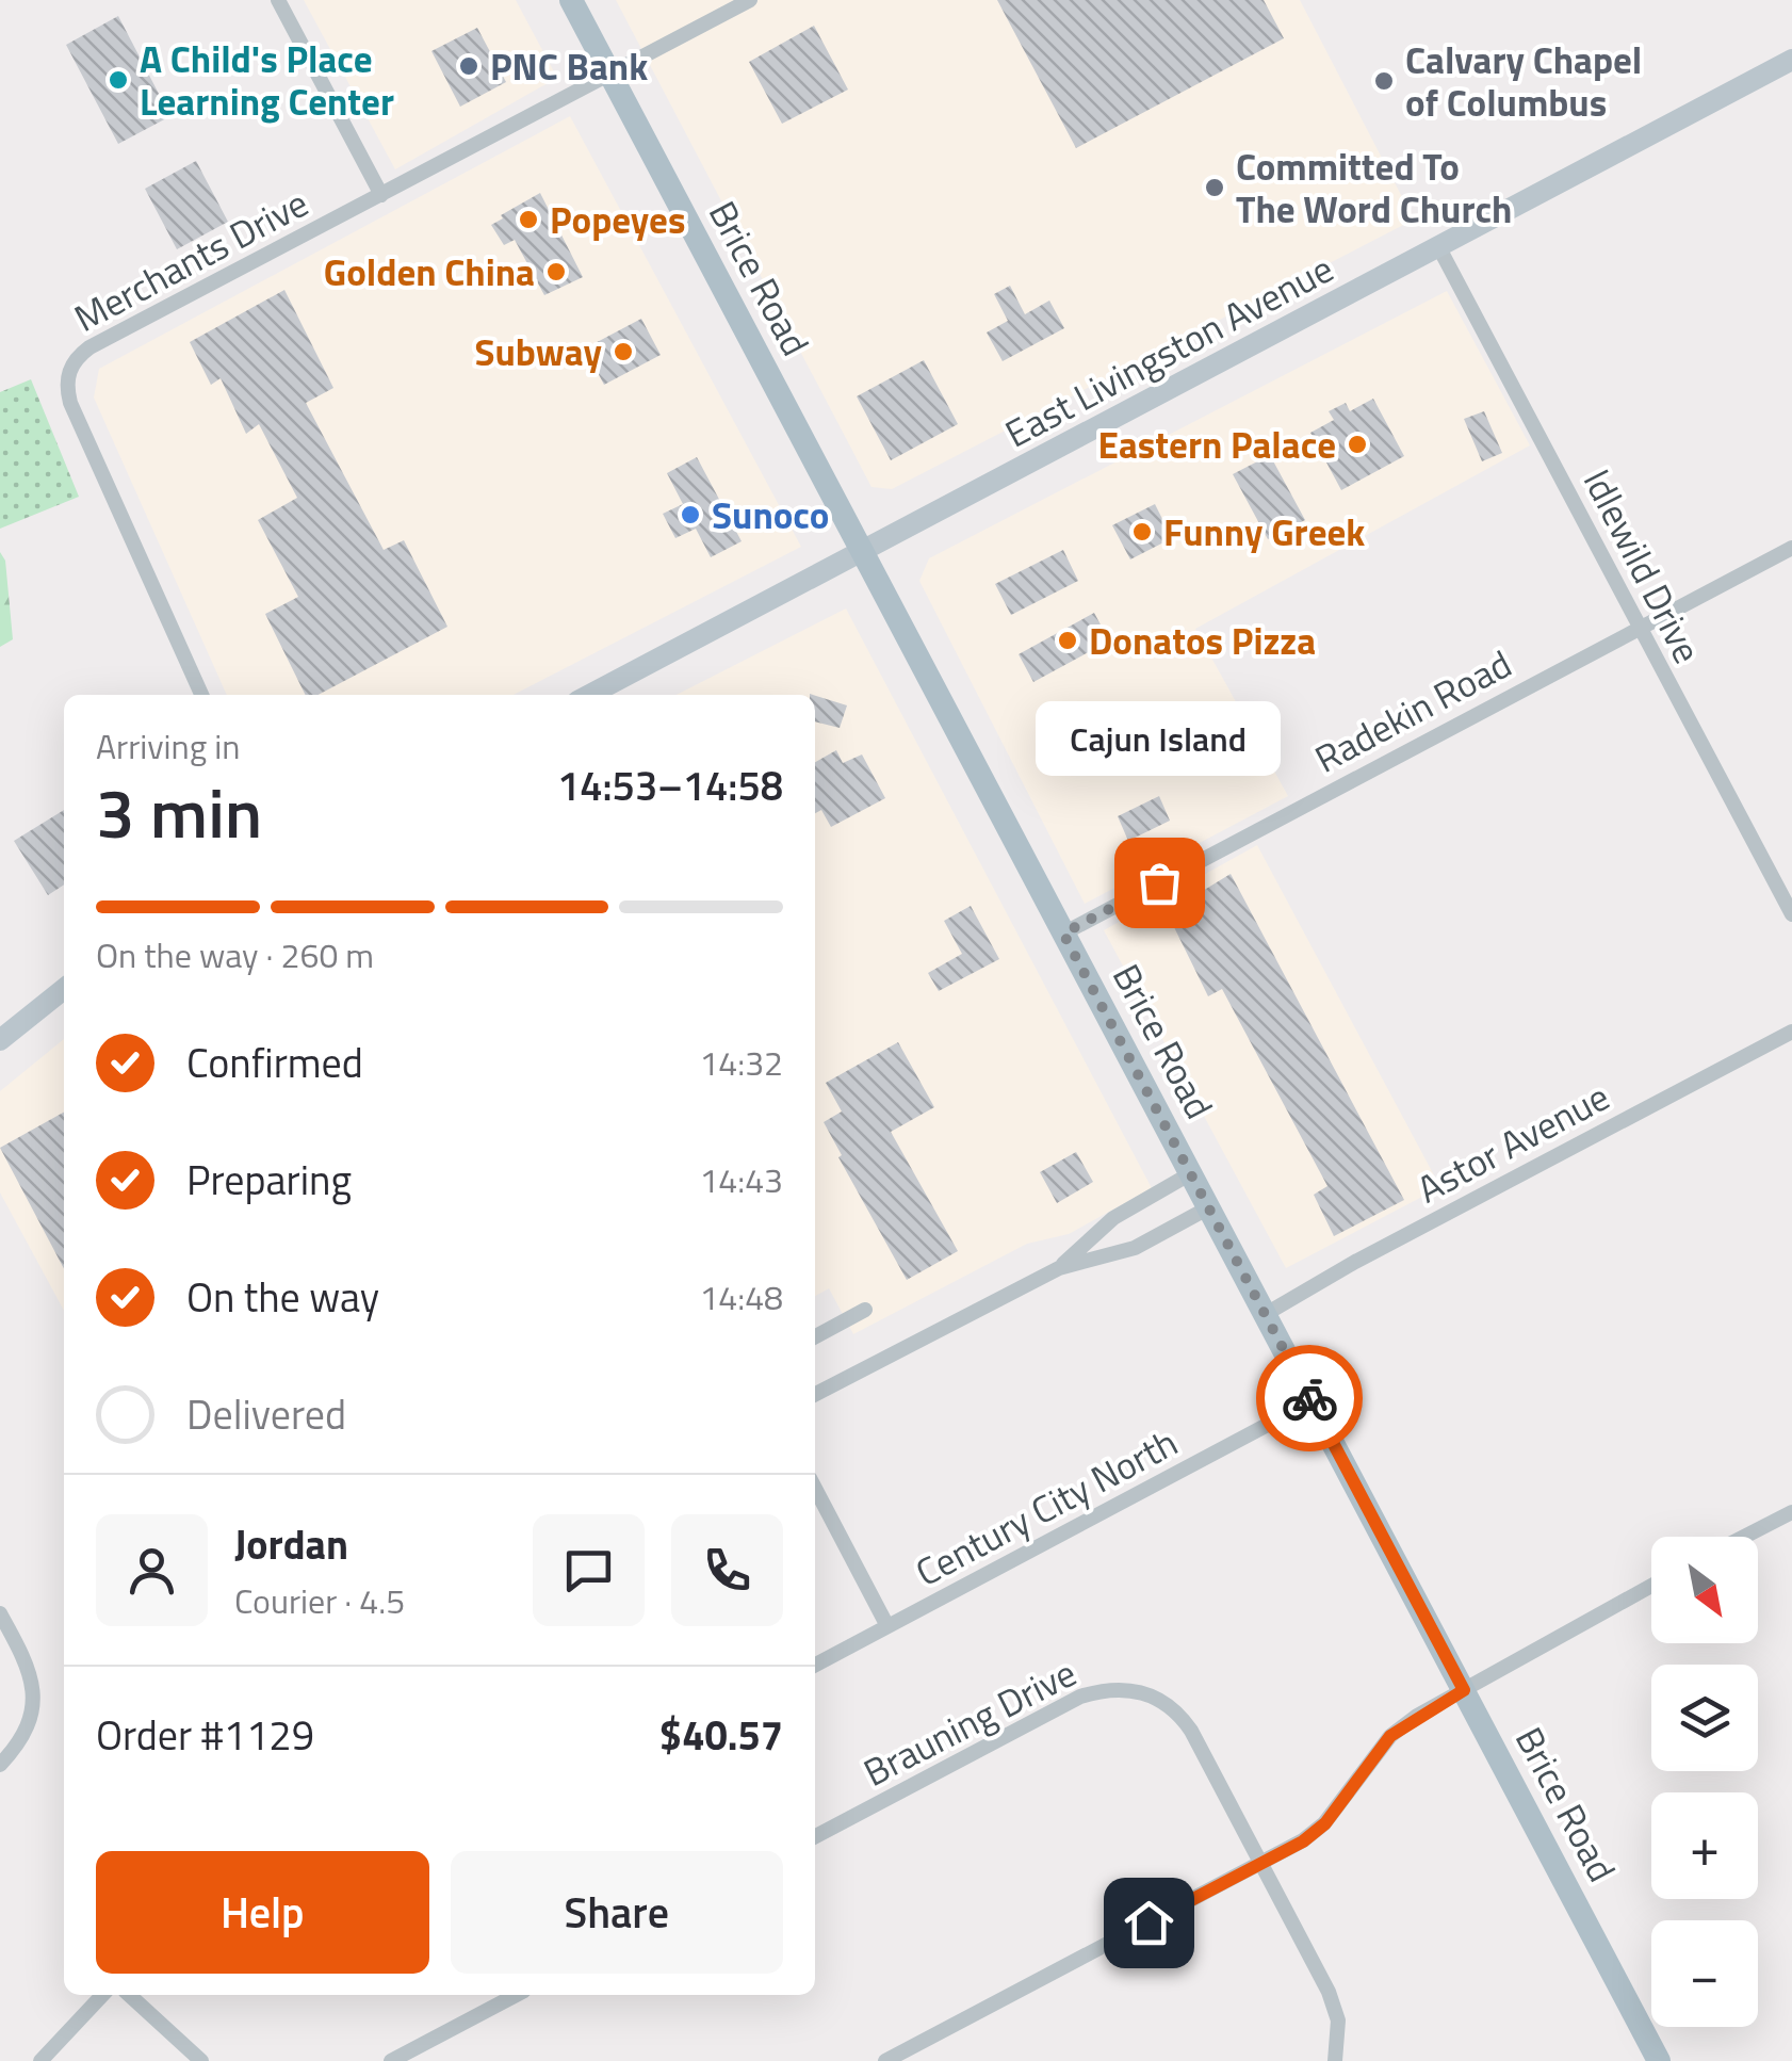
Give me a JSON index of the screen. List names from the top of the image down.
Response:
{
  "streets": {
    "main road": ["Brice Road", "East Livingston Avenue"],
    "street": [
      "Merchants Drive",
      "Idlewild Drive",
      "Radekin Road",
      "Astor Avenue",
      "Century City North",
      "Brauning Drive"
    ]
  },
  "crossings": [
    ["Merchants Drive", "Brice Road"],
    ["Brice Road", "East Livingston Avenue"],
    ["Brice Road", "Radekin Road"],
    ["Brice Road", "Astor Avenue"],
    ["Brice Road", "Century City North"],
    ["East Livingston Avenue", "Idlewild Drive"],
    ["Idlewild Drive", "Radekin Road"]
  ],
  "places": [
    "PNC Bank",
    "A Child's Place Learning Center",
    "Calvary Chapel of Columbus",
    "Committed To The Word Church",
    "Popeyes",
    "Golden China",
    "Subway",
    "Eastern Palace",
    "Sunoco",
    "Funny Greek",
    "Donatos Pizza",
    "Cajun Island"
  ],
  "north": "bottom right",
  "page": {
    "heading": ["3 min", "Arriving in", "14:53–14:58"],
    "panel": [
      "Jordan",
      "Courier · 4.5",
      "Order #1129",
      "$40.57"
    ],
    "bubble": "Cajun Island",
    "bar": "On the way · 260 m",
    "list": [
      ["Confirmed", "14:32"],
      ["Preparing", "14:43"],
      ["On the way", "14:48"],
      "Delivered"
    ],
    "map_buttons": ["+", "−"],
    "buttons": ["Help", "Share"]
  }
}
